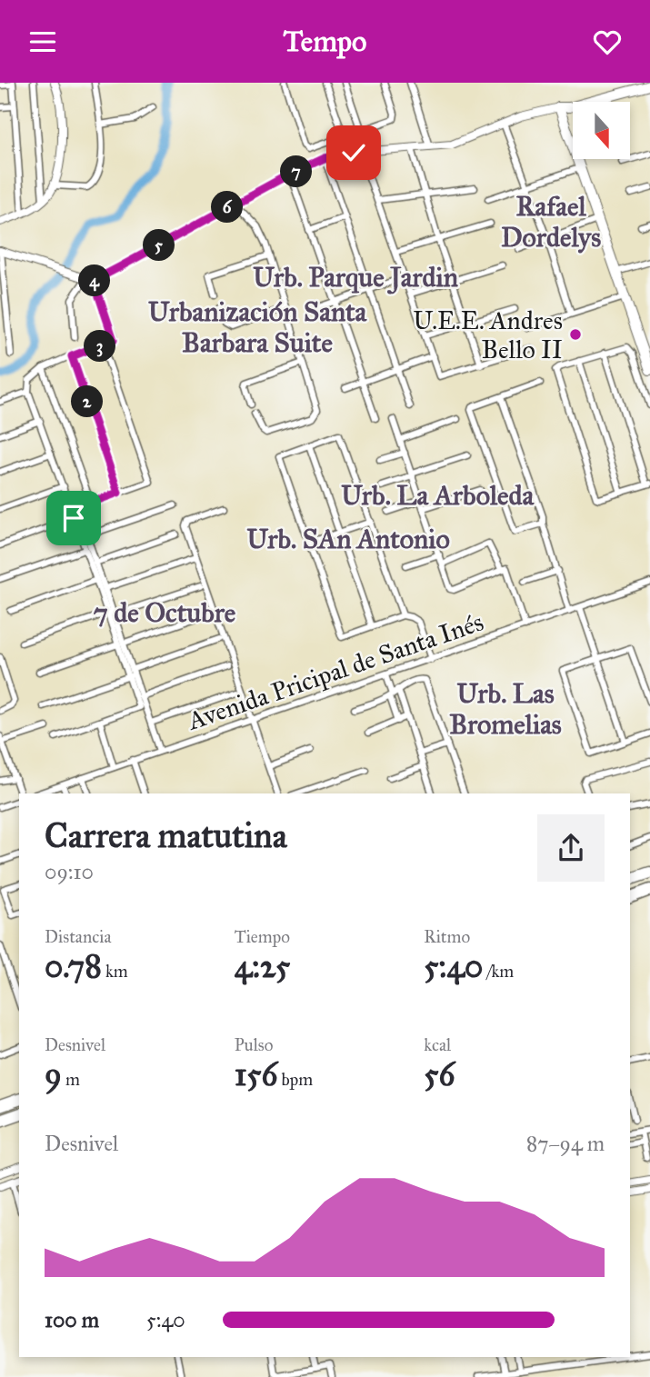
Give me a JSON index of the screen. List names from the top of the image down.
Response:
{
  "streets": {
    "street": ["Avenida Pricipal de Santa Inés"]
  },
  "districts": [
    "Rafael Dordelys",
    "Urb. Parque Jardin",
    "Urbanización Santa Barbara Suite",
    "Urb. La Arboleda",
    "Urb. SAn Antonio",
    "7 de Octubre",
    "Urb. Las Bromelias"
  ],
  "places": ["U.E.E. Andres Bello II"],
  "north": "bottom",
  "page": {
    "header": "Tempo",
    "pins": [
      "7",
      "6",
      "5",
      "4",
      "3",
      "2"
    ],
    "heading": ["Carrera matutina", "09:10"],
    "stats": [
      ["Distancia", "0.78 km"],
      ["Tiempo", "4:25"],
      ["Ritmo", "5:40 /km"],
      ["Desnivel", "9 m"],
      ["Pulso", "156 bpm"],
      ["kcal", "56"]
    ],
    "chart": ["Desnivel", "87–94 m"],
    "list": [
      {
        "name": "100 m",
        "note": "5:40"
      }
    ]
  }
}
